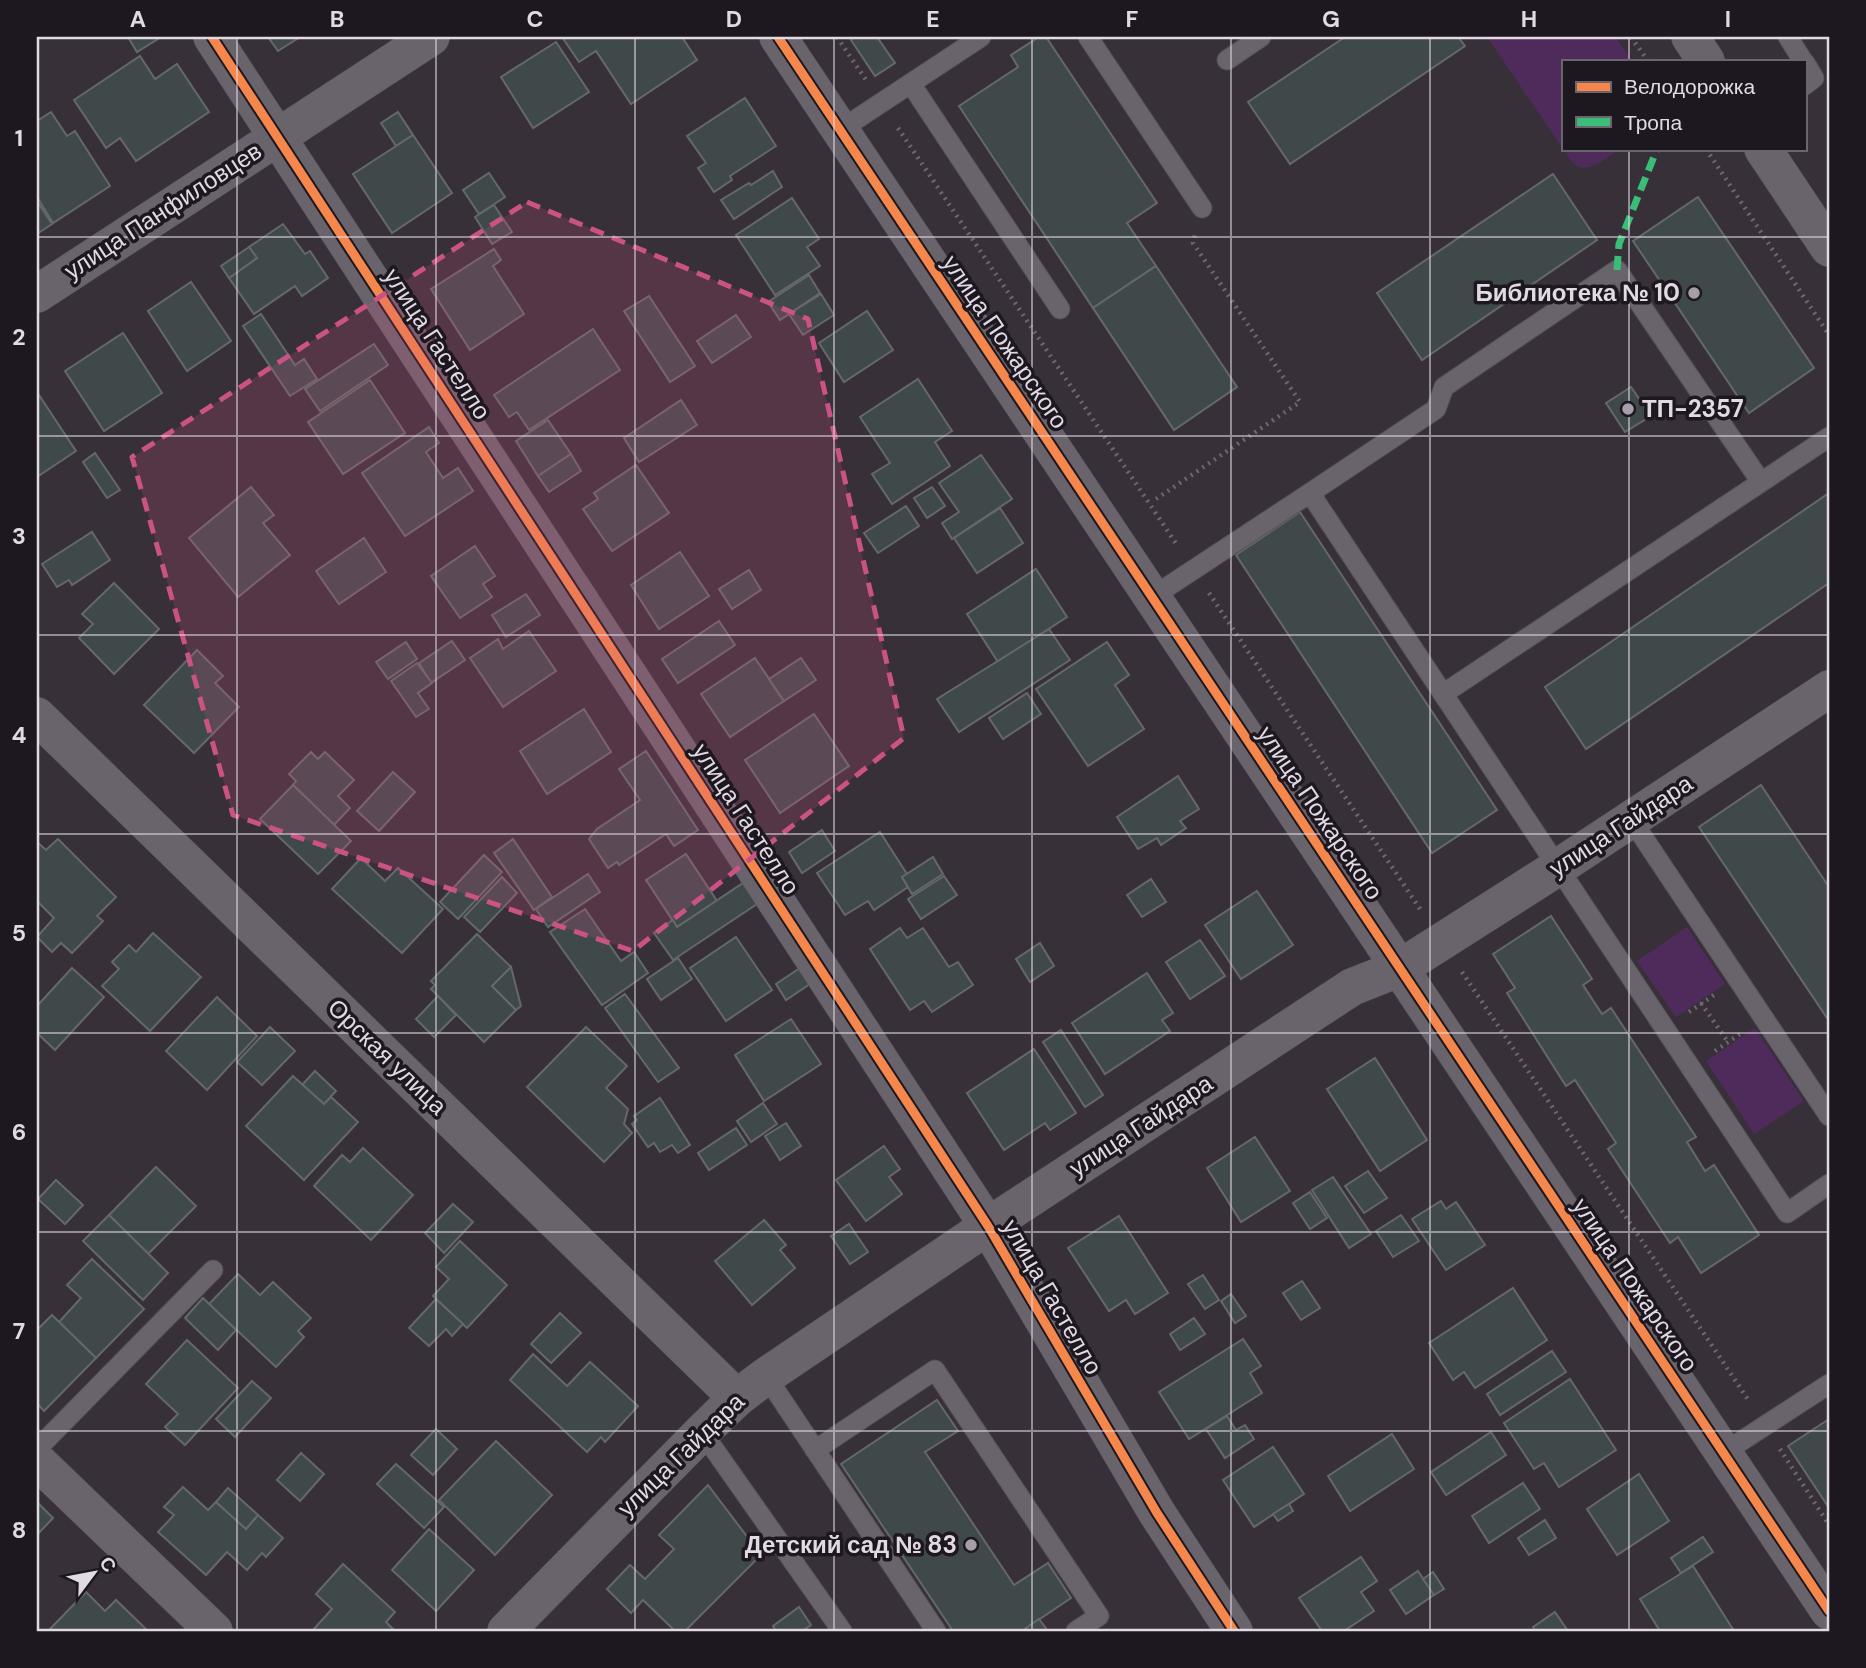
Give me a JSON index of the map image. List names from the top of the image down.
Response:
{
  "streets": {
    "street": [
      "улица Панфиловцев",
      "улица Пожарского",
      "улица Гастелло",
      "улица Гайдара",
      "Орская улица"
    ]
  },
  "crossings": [
    ["улица Панфиловцев", "улица Гастелло"],
    ["улица Пожарского", "улица Гайдара"],
    ["улица Гастелло", "улица Гайдара"],
    ["улица Гайдара", "Орская улица"]
  ],
  "places": ["Библиотека № 10", "ТП-2357", "Детский сад № 83"],
  "legend": ["Велодорожка", "Тропа"],
  "north": "top right",
  "grid": {
    "columns": [
      "A",
      "B",
      "C",
      "D",
      "E",
      "F",
      "G",
      "H",
      "I"
    ],
    "rows": [
      "1",
      "2",
      "3",
      "4",
      "5",
      "6",
      "7",
      "8"
    ]
  }
}
